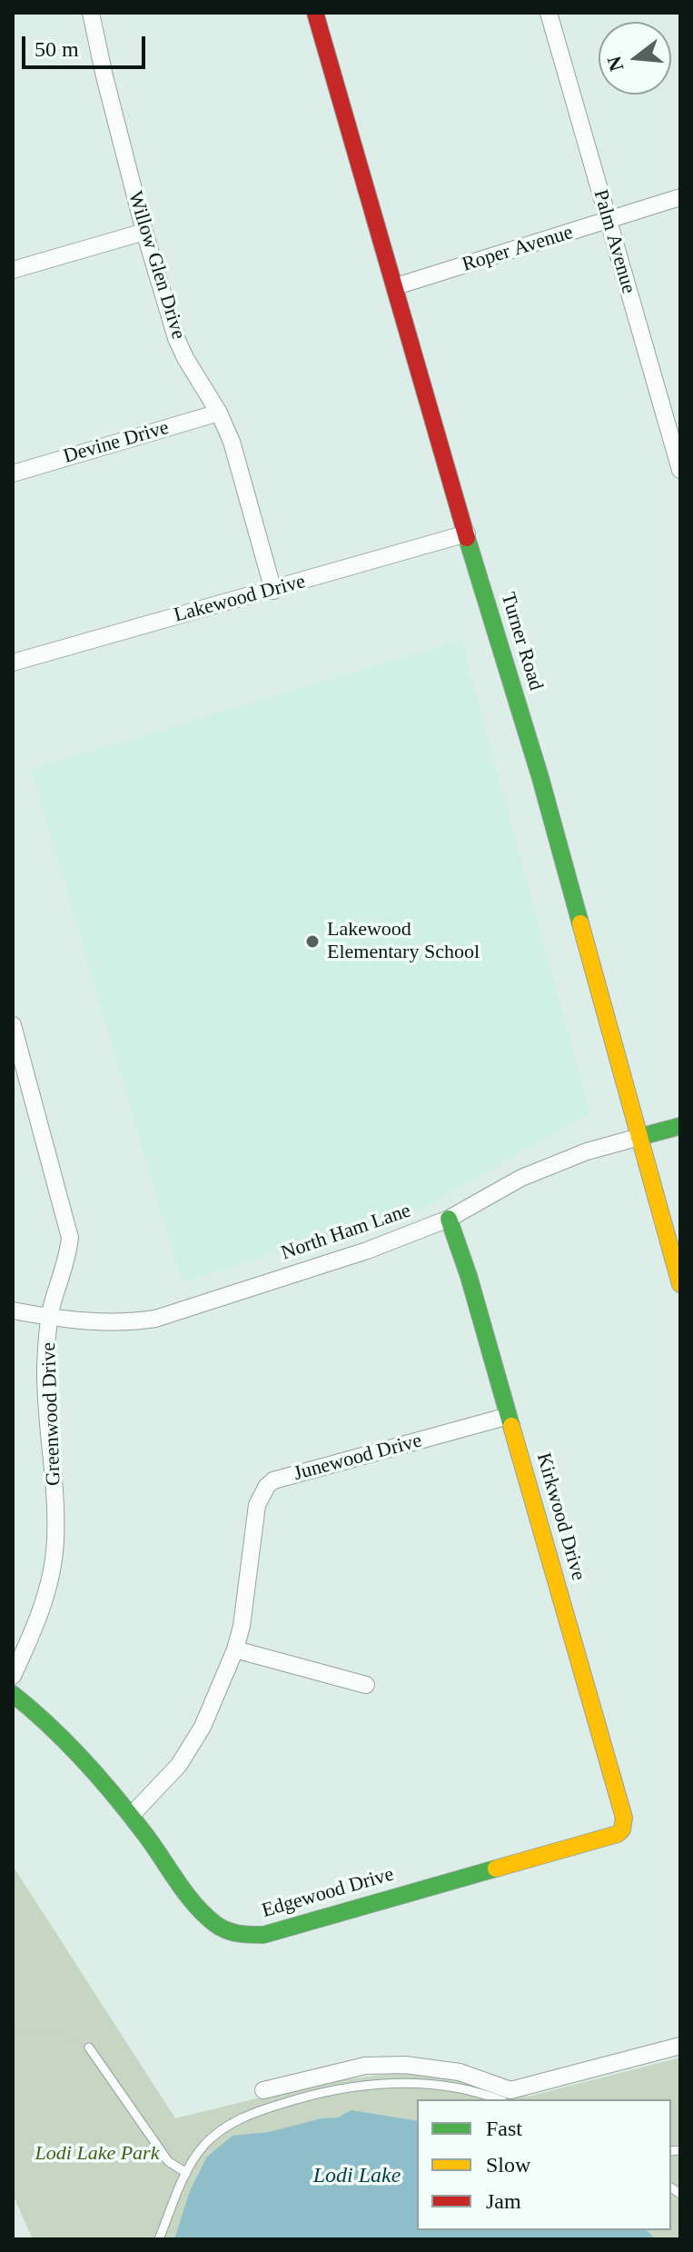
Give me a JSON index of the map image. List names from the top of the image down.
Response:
{
  "streets": {
    "main road": [
      "Turner Road",
      "North Ham Lane",
      "Kirkwood Drive",
      "Edgewood Drive"
    ],
    "street": [
      "Palm Avenue",
      "Roper Avenue",
      "Willow Glen Drive",
      "Devine Drive",
      "Lakewood Drive",
      "Greenwood Drive",
      "Junewood Drive"
    ]
  },
  "crossings": [
    ["Palm Avenue", "Roper Avenue"],
    ["Roper Avenue", "Turner Road"],
    ["Willow Glen Drive", "Devine Drive"],
    ["Willow Glen Drive", "Lakewood Drive"],
    ["Lakewood Drive", "Turner Road"],
    ["Turner Road", "North Ham Lane"],
    ["North Ham Lane", "Greenwood Drive"],
    ["North Ham Lane", "Kirkwood Drive"],
    ["Junewood Drive", "Kirkwood Drive"],
    ["Junewood Drive", "Edgewood Drive"],
    ["Kirkwood Drive", "Edgewood Drive"]
  ],
  "water": ["Lodi Lake"],
  "parks": ["Lodi Lake Park"],
  "places": ["Lakewood Elementary School"],
  "legend": ["Fast", "Slow", "Jam"],
  "scale_bar": "50 m",
  "north": "left"
}
